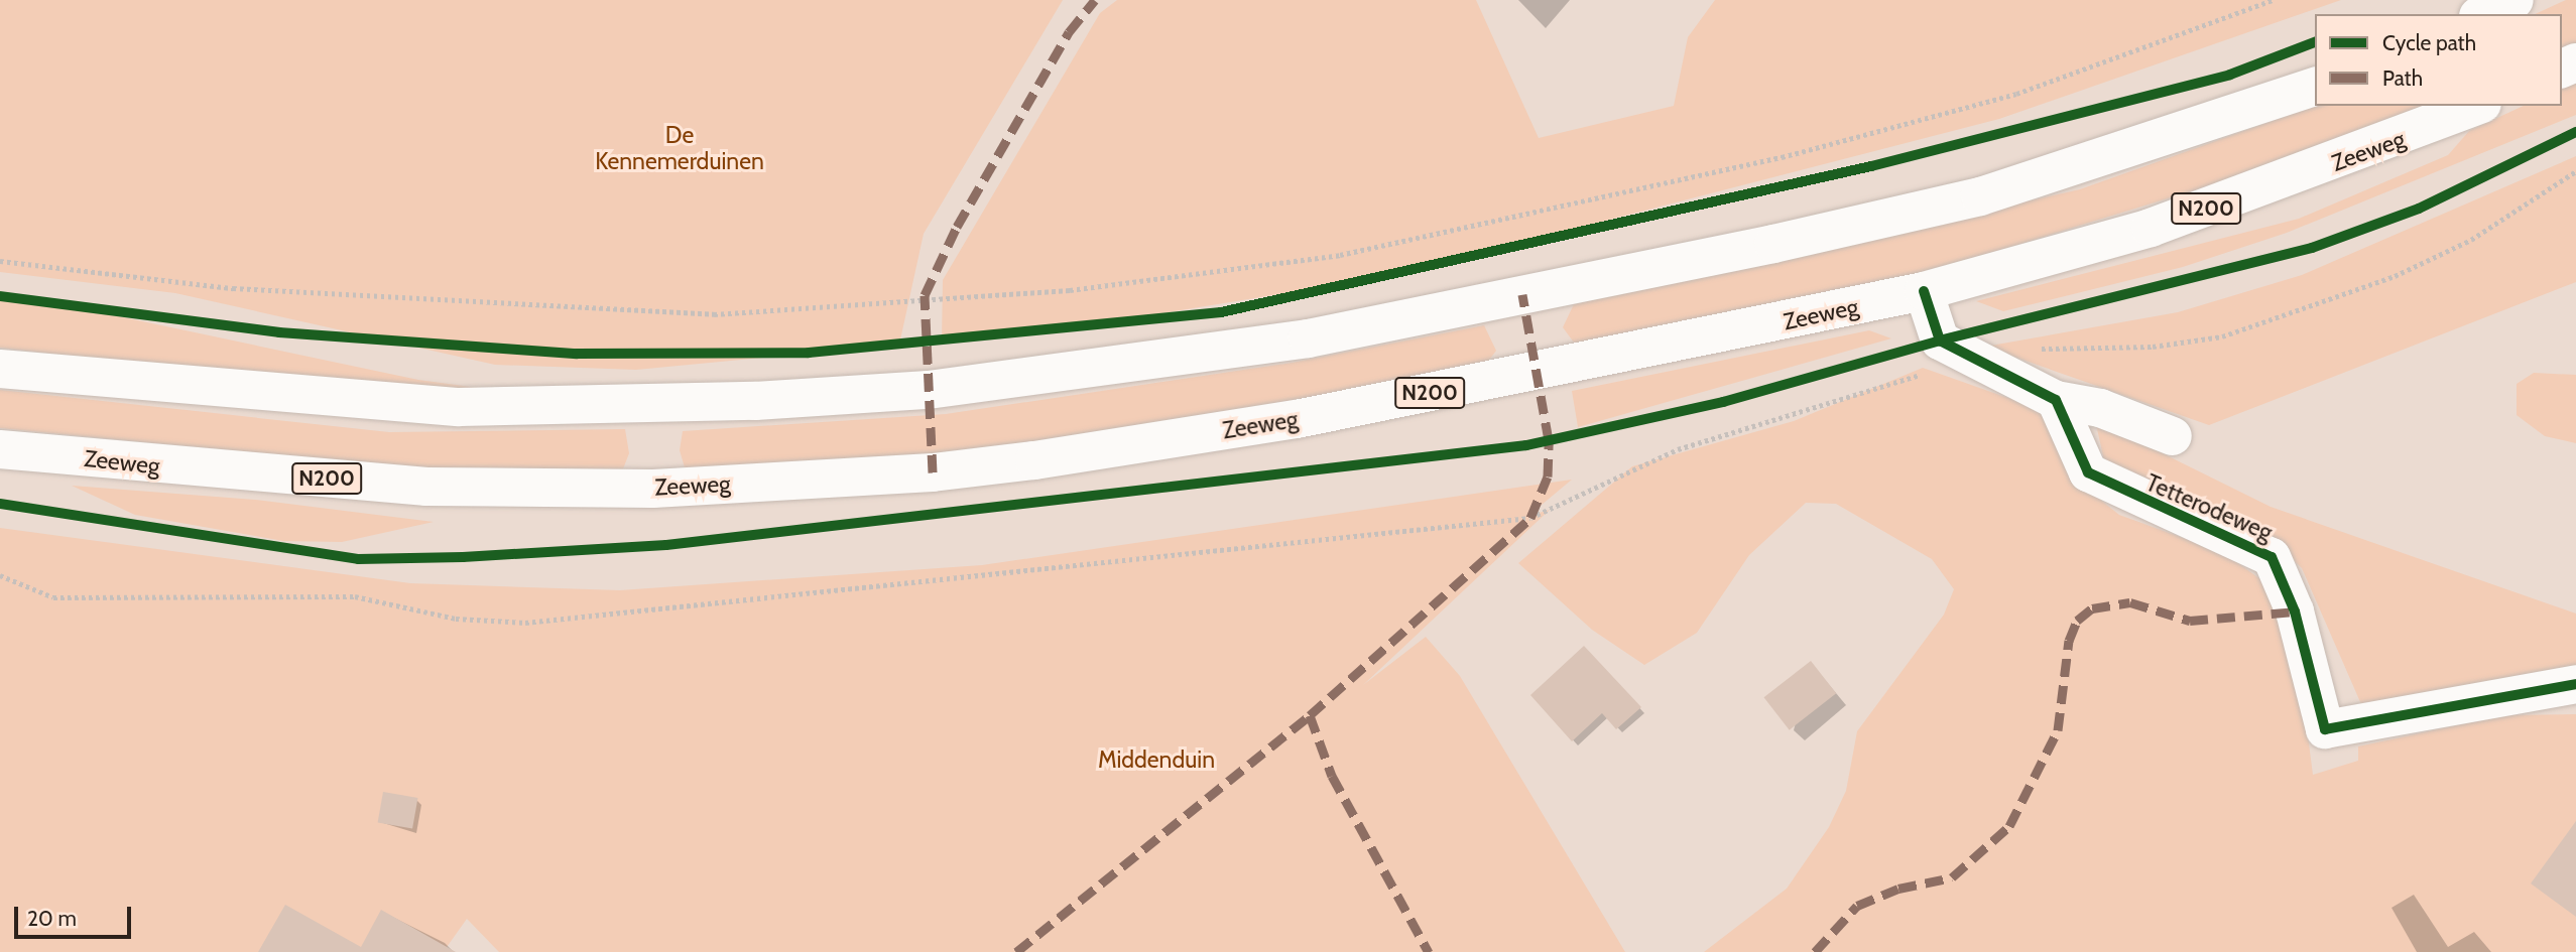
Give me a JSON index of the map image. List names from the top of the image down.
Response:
{
  "streets": {
    "main road": ["Zeeweg", "N200", "Tetterodeweg"]
  },
  "parks": ["De Kennemerduinen", "Middenduin"],
  "legend": ["Cycle path", "Path"],
  "scale_bar": "20 m"
}
